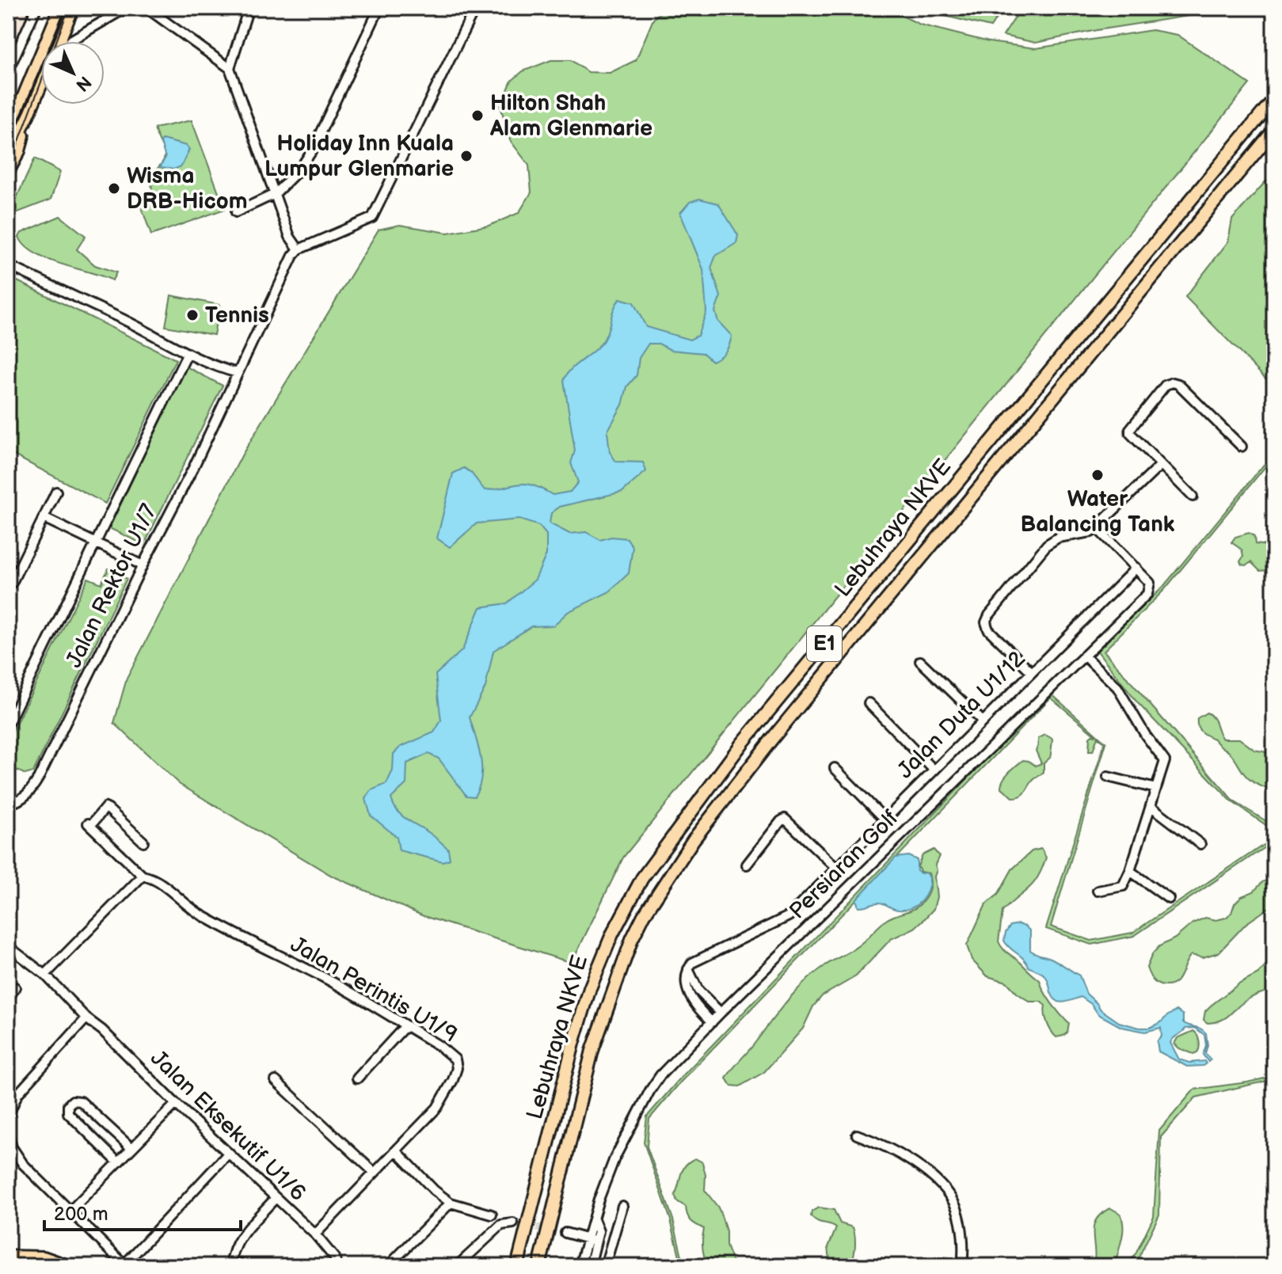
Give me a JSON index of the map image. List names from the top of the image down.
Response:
{
  "streets": {
    "highway": ["Lebuhraya NKVE", "E1"],
    "street": [
      "Jalan Rektor U1/7",
      "Jalan Duta U1/12",
      "Persiaran Golf",
      "Jalan Perintis U1/9",
      "Jalan Eksekutif U1/6"
    ]
  },
  "crossings": [
    ["Jalan Duta U1/12", "Persiaran Golf"],
    ["Jalan Perintis U1/9", "Jalan Eksekutif U1/6"]
  ],
  "places": [
    "Hilton Shah Alam Glenmarie",
    "Holiday Inn Kuala Lumpur Glenmarie",
    "Wisma DRB-Hicom",
    "Tennis",
    "Water Balancing Tank"
  ],
  "scale_bar": "200 m",
  "north": "bottom right"
}
